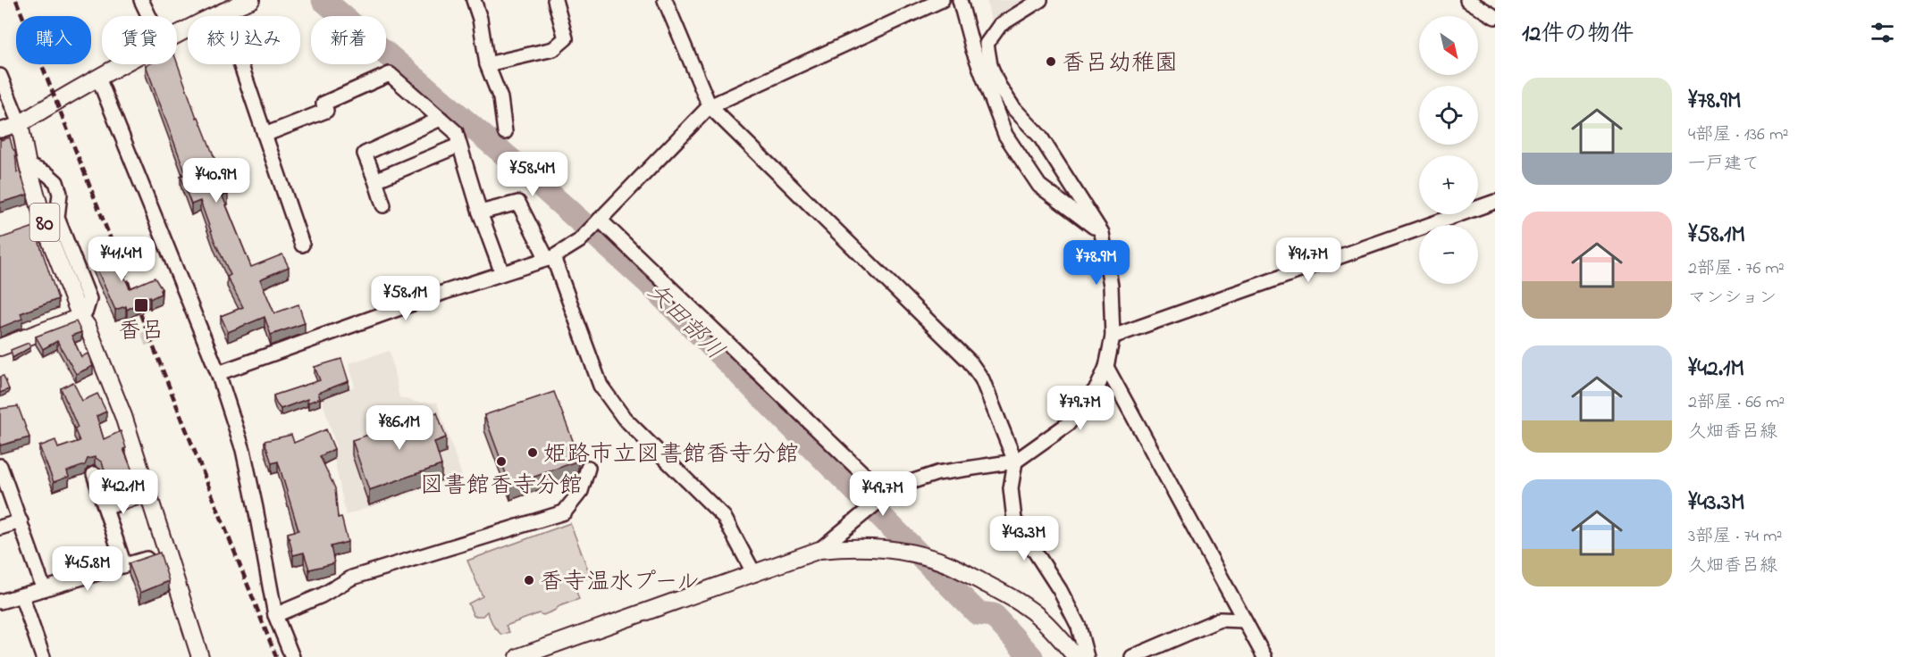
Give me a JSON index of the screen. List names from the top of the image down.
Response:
{
  "streets": {
    "main road": ["80"]
  },
  "water": ["矢田部川"],
  "places": {
    "other": [
      "香呂幼稚園",
      "姫路市立図書館香寺分館",
      "図書館香寺分館",
      "香寺温水プール"
    ],
    "transit": ["香呂"]
  },
  "north": "bottom right",
  "page": {
    "heading": "12件の物件",
    "map_buttons": ["+", "−"],
    "chip": [
      "購入",
      "賃貸",
      "絞り込み",
      "新着"
    ],
    "list": [
      {
        "name": "¥78.9M",
        "note": "4部屋 · 136 m² · 一戸建て"
      },
      {
        "name": "¥58.1M",
        "note": "2部屋 · 76 m² · マンション"
      },
      {
        "name": "¥42.1M",
        "note": "2部屋 · 66 m² · 久畑香呂線"
      },
      {
        "name": "¥43.3M",
        "note": "3部屋 · 74 m² · 久畑香呂線"
      }
    ],
    "price": [
      "¥58.4M",
      "¥40.9M",
      "¥41.4M",
      "¥91.7M",
      "¥78.9M",
      "¥58.1M",
      "¥79.7M",
      "¥86.1M",
      "¥42.1M",
      "¥49.7M",
      "¥43.3M",
      "¥45.8M"
    ]
  }
}
